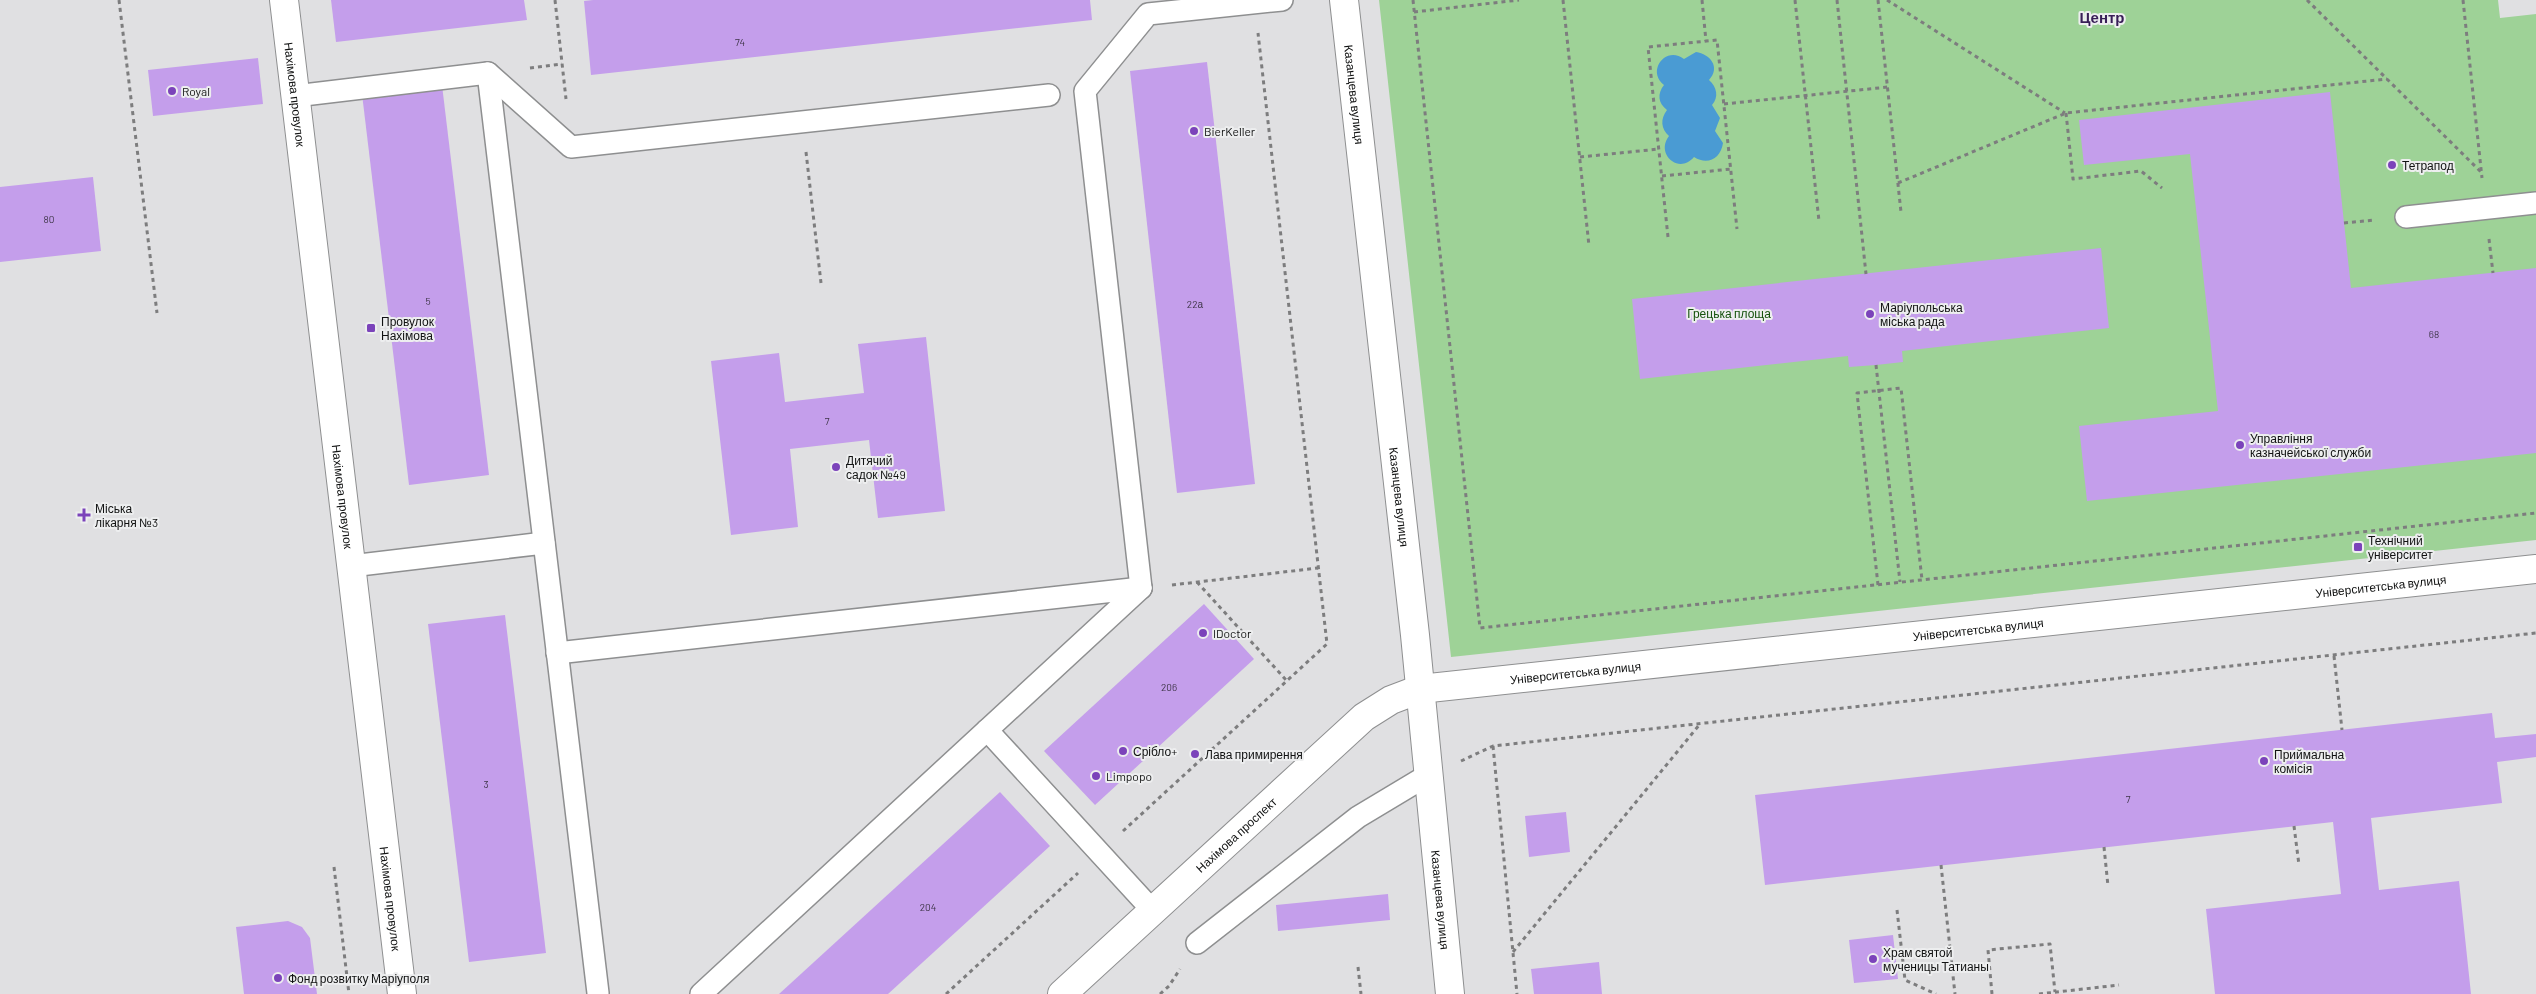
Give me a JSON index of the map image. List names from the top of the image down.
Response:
{
  "streets": {
    "street": [
      "Казанцева вулиця",
      "Нахімова провулок",
      "Університетська вулиця",
      "Нахімова проспект"
    ]
  },
  "crossings": [
    ["Казанцева вулиця", "Університетська вулиця"],
    ["Казанцева вулиця", "Нахімова проспект"],
    ["Університетська вулиця", "Нахімова проспект"]
  ],
  "districts": ["Центр"],
  "parks": ["Грецька площа"],
  "places": {
    "other": [
      "Royal",
      "BierKeller",
      "Тетрапод",
      "Маріупольська міська рада",
      "Управління казначейської служби",
      "Дитячий садок №49",
      "IDoctor",
      "Срібло+",
      "Лава примирення",
      "Приймальна комісія",
      "Limpopo",
      "Храм святой мученицы Татианы",
      "Фонд розвитку Маріуполя"
    ],
    "transit": ["Провулок Нахімова", "Технічний університет"],
    "health": ["Міська лікарня №3"]
  },
  "house_numbers": [
    "74",
    "80",
    "5",
    "22а",
    "68",
    "7",
    "206",
    "3",
    "7",
    "204"
  ]
}
